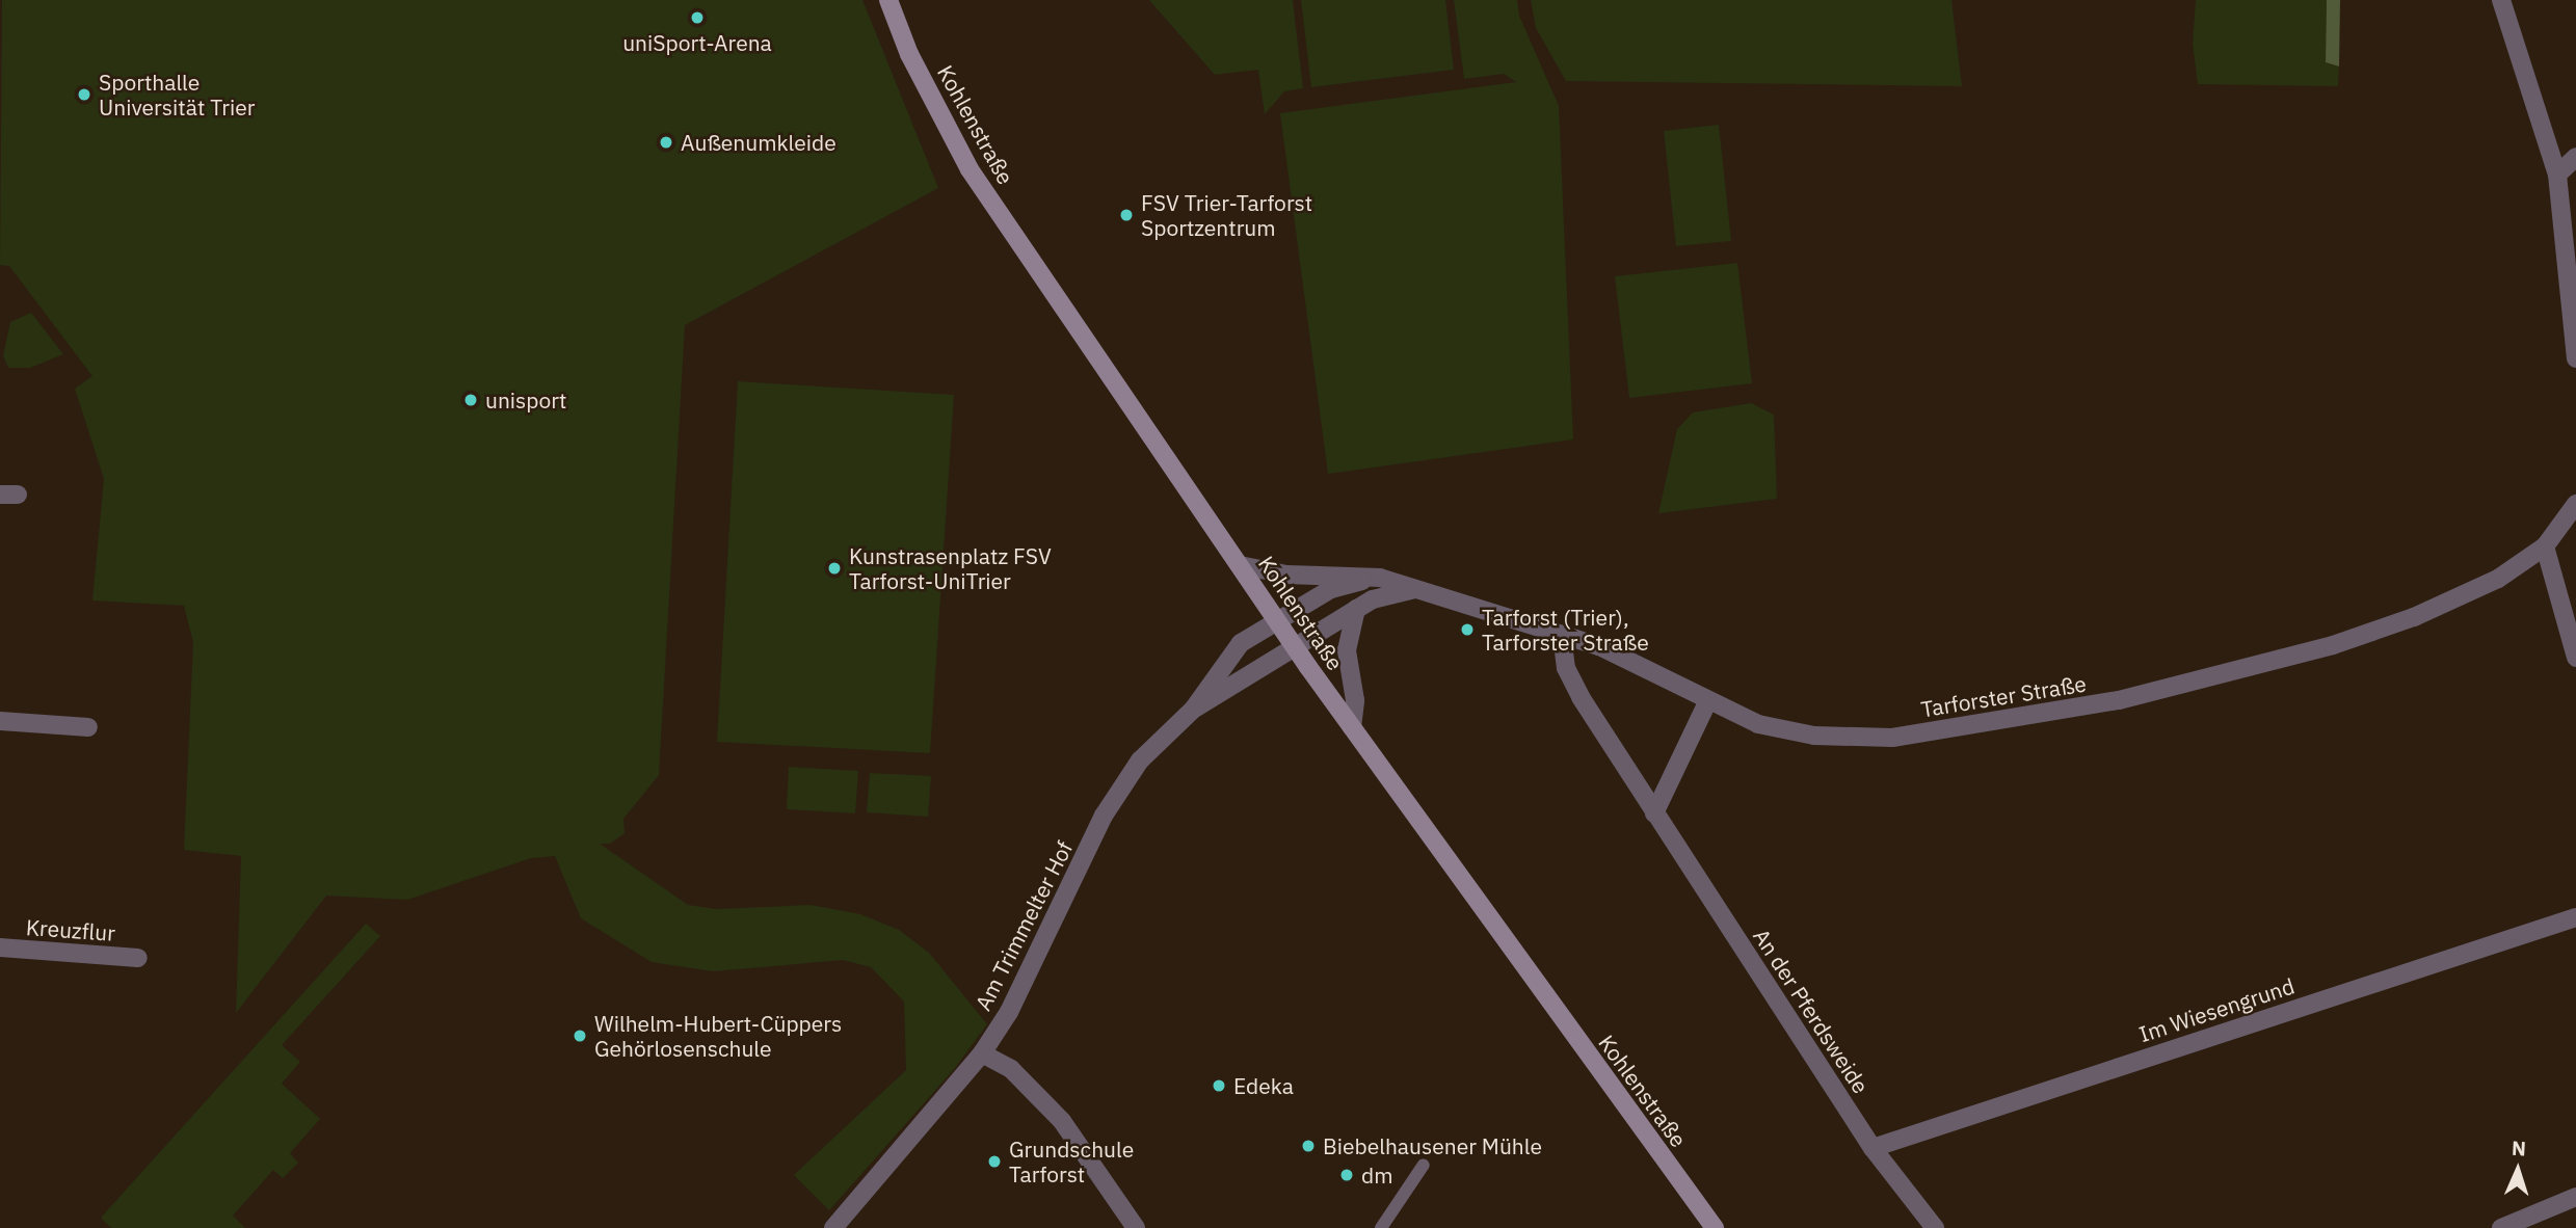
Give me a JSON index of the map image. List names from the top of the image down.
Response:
{
  "streets": {
    "main road": ["Kohlenstraße"],
    "street": [
      "Tarforster Straße",
      "Am Trimmelter Hof",
      "Kreuzflur",
      "Im Wiesengrund",
      "An der Pferdsweide"
    ]
  },
  "crossings": [
    ["Kohlenstraße", "Tarforster Straße"],
    ["Kohlenstraße", "Am Trimmelter Hof"],
    ["Tarforster Straße", "An der Pferdsweide"],
    ["Im Wiesengrund", "An der Pferdsweide"]
  ],
  "places": [
    "uniSport-Arena",
    "Sporthalle Universität Trier",
    "Außenumkleide",
    "FSV Trier-Tarforst Sportzentrum",
    "unisport",
    "Kunstrasenplatz FSV Tarforst-UniTrier",
    "Tarforst (Trier), Tarforster Straße",
    "Wilhelm-Hubert-Cüppers Gehörlosenschule",
    "Edeka",
    "Biebelhausener Mühle",
    "Grundschule Tarforst",
    "dm"
  ],
  "north": "top"
}
